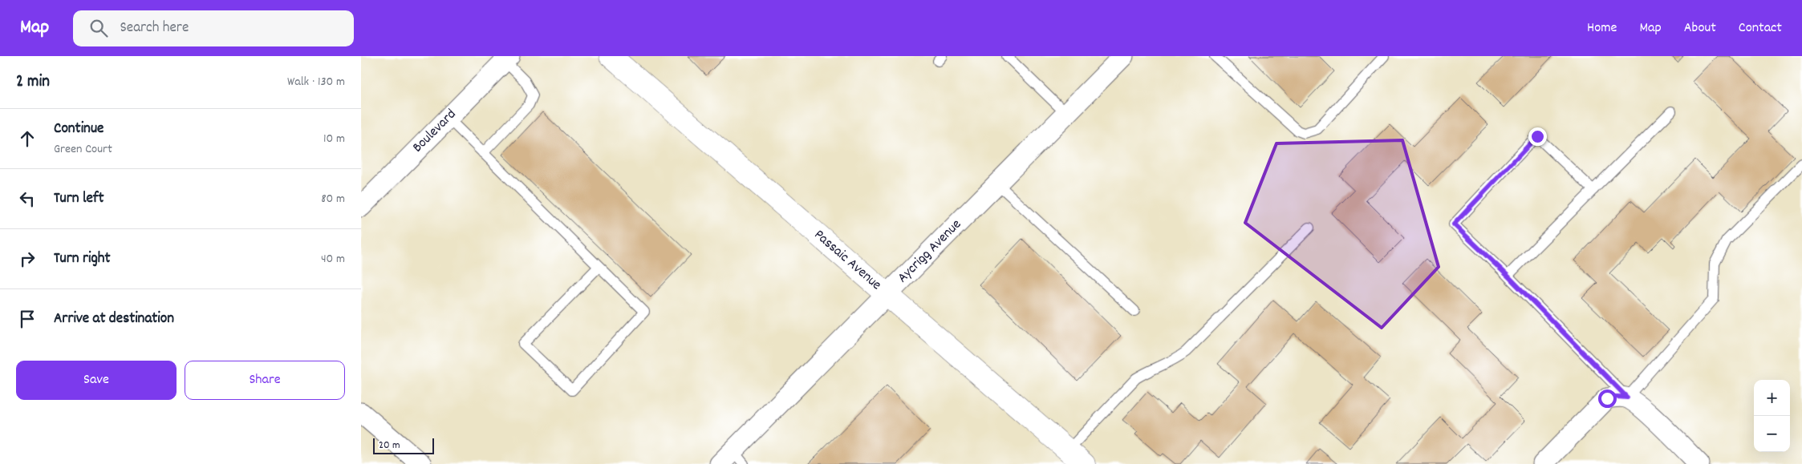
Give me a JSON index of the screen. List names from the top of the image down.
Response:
{
  "streets": {
    "street": ["Boulevard", "Aycrigg Avenue", "Passaic Avenue"]
  },
  "crossings": [
    ["Aycrigg Avenue", "Passaic Avenue"]
  ],
  "scale_bar": "20 m",
  "page": {
    "header": "Map",
    "search": "Search here",
    "nav": [
      "Home",
      "Map",
      "About",
      "Contact"
    ],
    "heading": ["2 min", "Walk · 130 m"],
    "list": [
      ["Continue", "Green Court", "10 m"],
      ["Turn left", "80 m"],
      ["Turn right", "40 m"],
      "Arrive at destination"
    ],
    "buttons": ["Save", "Share"],
    "map_buttons": ["+", "−"],
    "scale": "20 m"
  }
}
